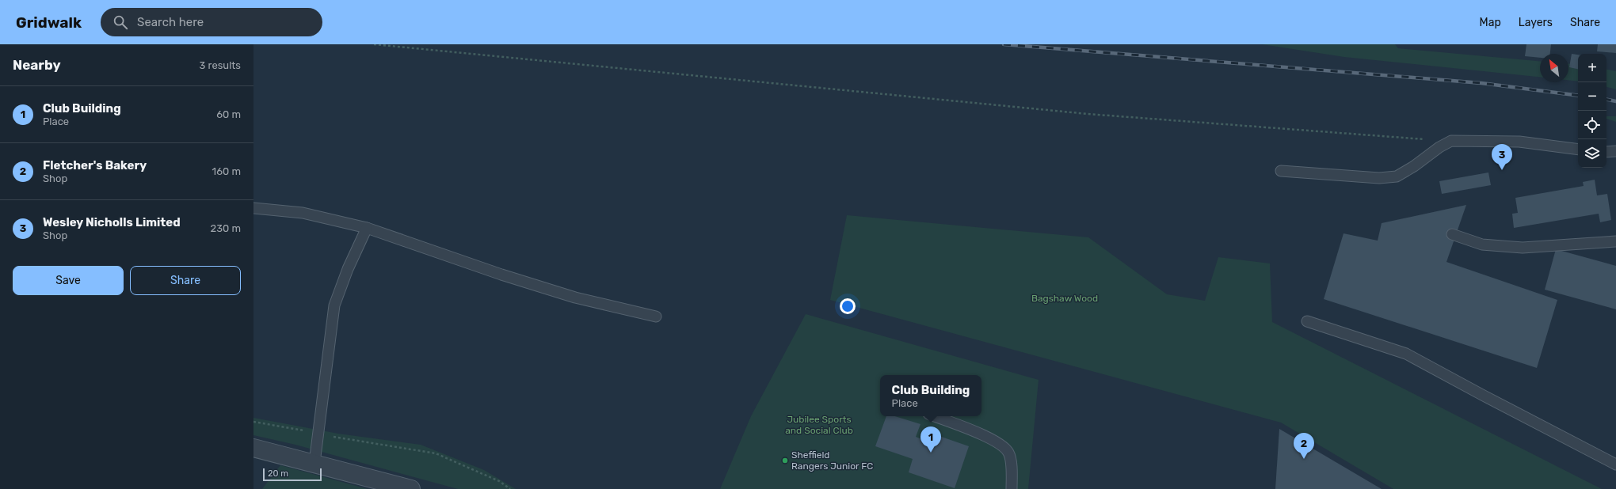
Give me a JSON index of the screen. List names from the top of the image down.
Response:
{
  "parks": ["Bagshaw Wood", "Jubilee Sports and Social Club"],
  "places": ["Sheffield Rangers Junior FC"],
  "scale_bar": "20 m",
  "north": "top left",
  "page": {
    "header": "Gridwalk",
    "search": "Search here",
    "nav": ["Map", "Layers", "Share"],
    "heading": ["Nearby", "3 results"],
    "map_buttons": ["+", "−"],
    "list": [
      {
        "mark": "1",
        "name": "Club Building",
        "note": "Place",
        "value": "60 m"
      },
      {
        "mark": "2",
        "name": "Fletcher's Bakery",
        "note": "Shop",
        "value": "160 m"
      },
      {
        "mark": "3",
        "name": "Wesley Nicholls Limited",
        "note": "Shop",
        "value": "230 m"
      }
    ],
    "pins": ["3", "1", "2"],
    "buttons": ["Save", "Share"],
    "popup": ["Club Building", "Place"],
    "scale": "20 m"
  }
}
